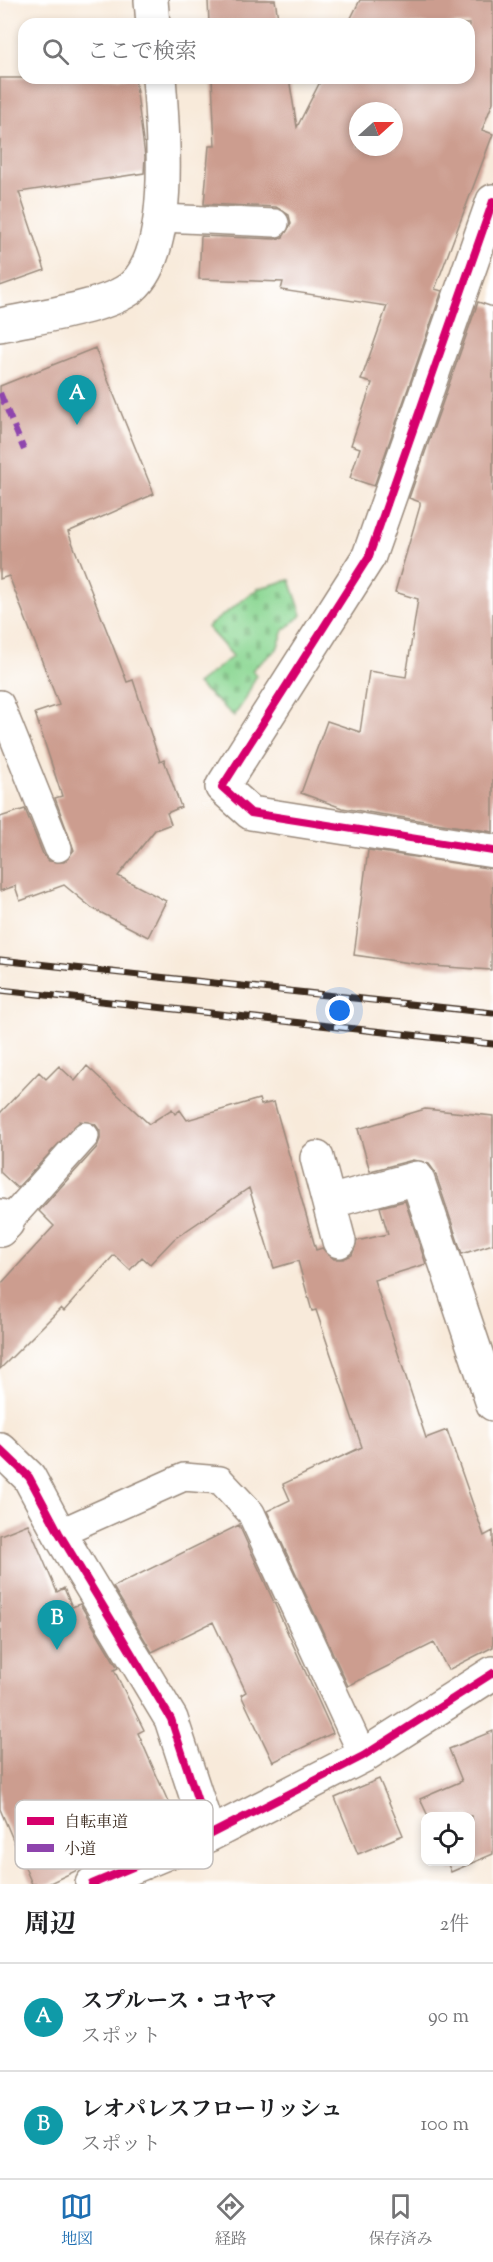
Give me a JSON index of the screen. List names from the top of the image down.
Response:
{
  "legend": ["自転車道", "小道"],
  "north": "right",
  "page": {
    "search": "ここで検索",
    "pins": ["A", "B"],
    "heading": ["周辺", "2件"],
    "list": [
      {
        "mark": "A",
        "name": "スプルース・コヤマ",
        "note": "スポット",
        "value": "90 m"
      },
      {
        "mark": "B",
        "name": "レオパレスフローリッシュ",
        "note": "スポット",
        "value": "100 m"
      }
    ],
    "nav": ["地図", "経路", "保存済み"]
  }
}
